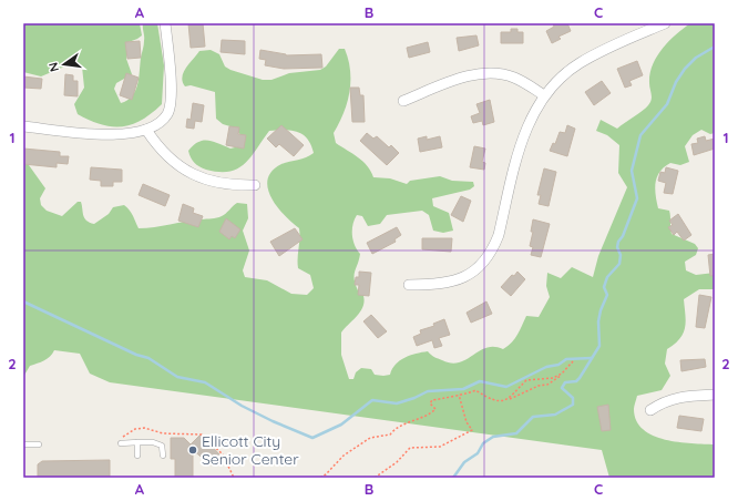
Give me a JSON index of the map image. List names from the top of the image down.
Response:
{
  "places": ["Ellicott City Senior Center"],
  "north": "left",
  "grid": {
    "columns": ["A", "B", "C"],
    "rows": ["1", "2"]
  }
}
